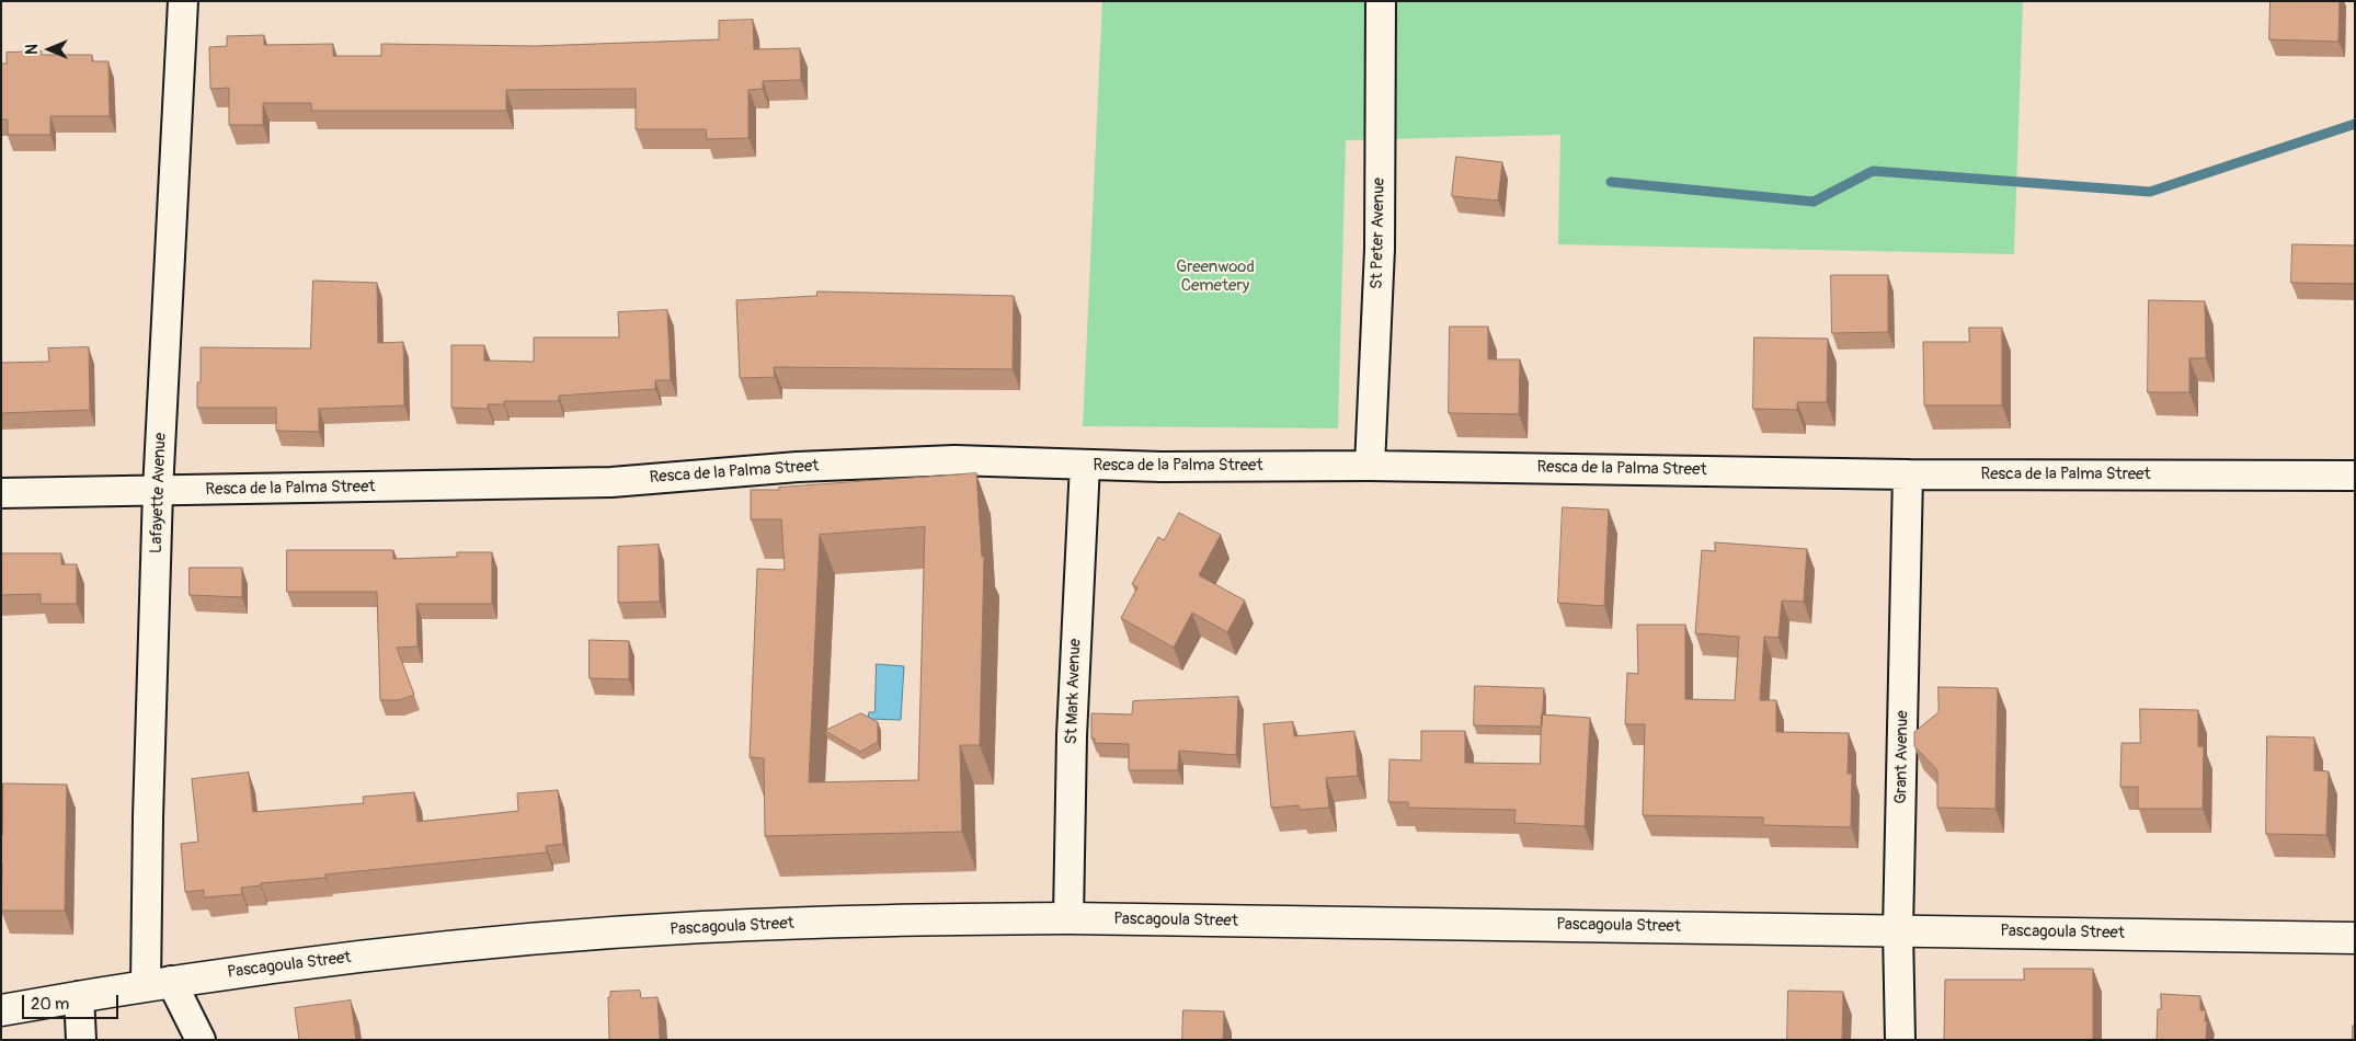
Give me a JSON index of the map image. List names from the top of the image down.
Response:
{
  "streets": {
    "street": [
      "St Peter Avenue",
      "Resca de la Palma Street",
      "Lafayette Avenue",
      "St Mark Avenue",
      "Grant Avenue",
      "Pascagoula Street"
    ]
  },
  "crossings": [
    ["St Peter Avenue", "Resca de la Palma Street"],
    ["Resca de la Palma Street", "Lafayette Avenue"],
    ["Resca de la Palma Street", "St Mark Avenue"],
    ["Resca de la Palma Street", "Grant Avenue"],
    ["Lafayette Avenue", "Pascagoula Street"],
    ["St Mark Avenue", "Pascagoula Street"],
    ["Grant Avenue", "Pascagoula Street"]
  ],
  "parks": ["Greenwood Cemetery"],
  "scale_bar": "20 m",
  "north": "left"
}
